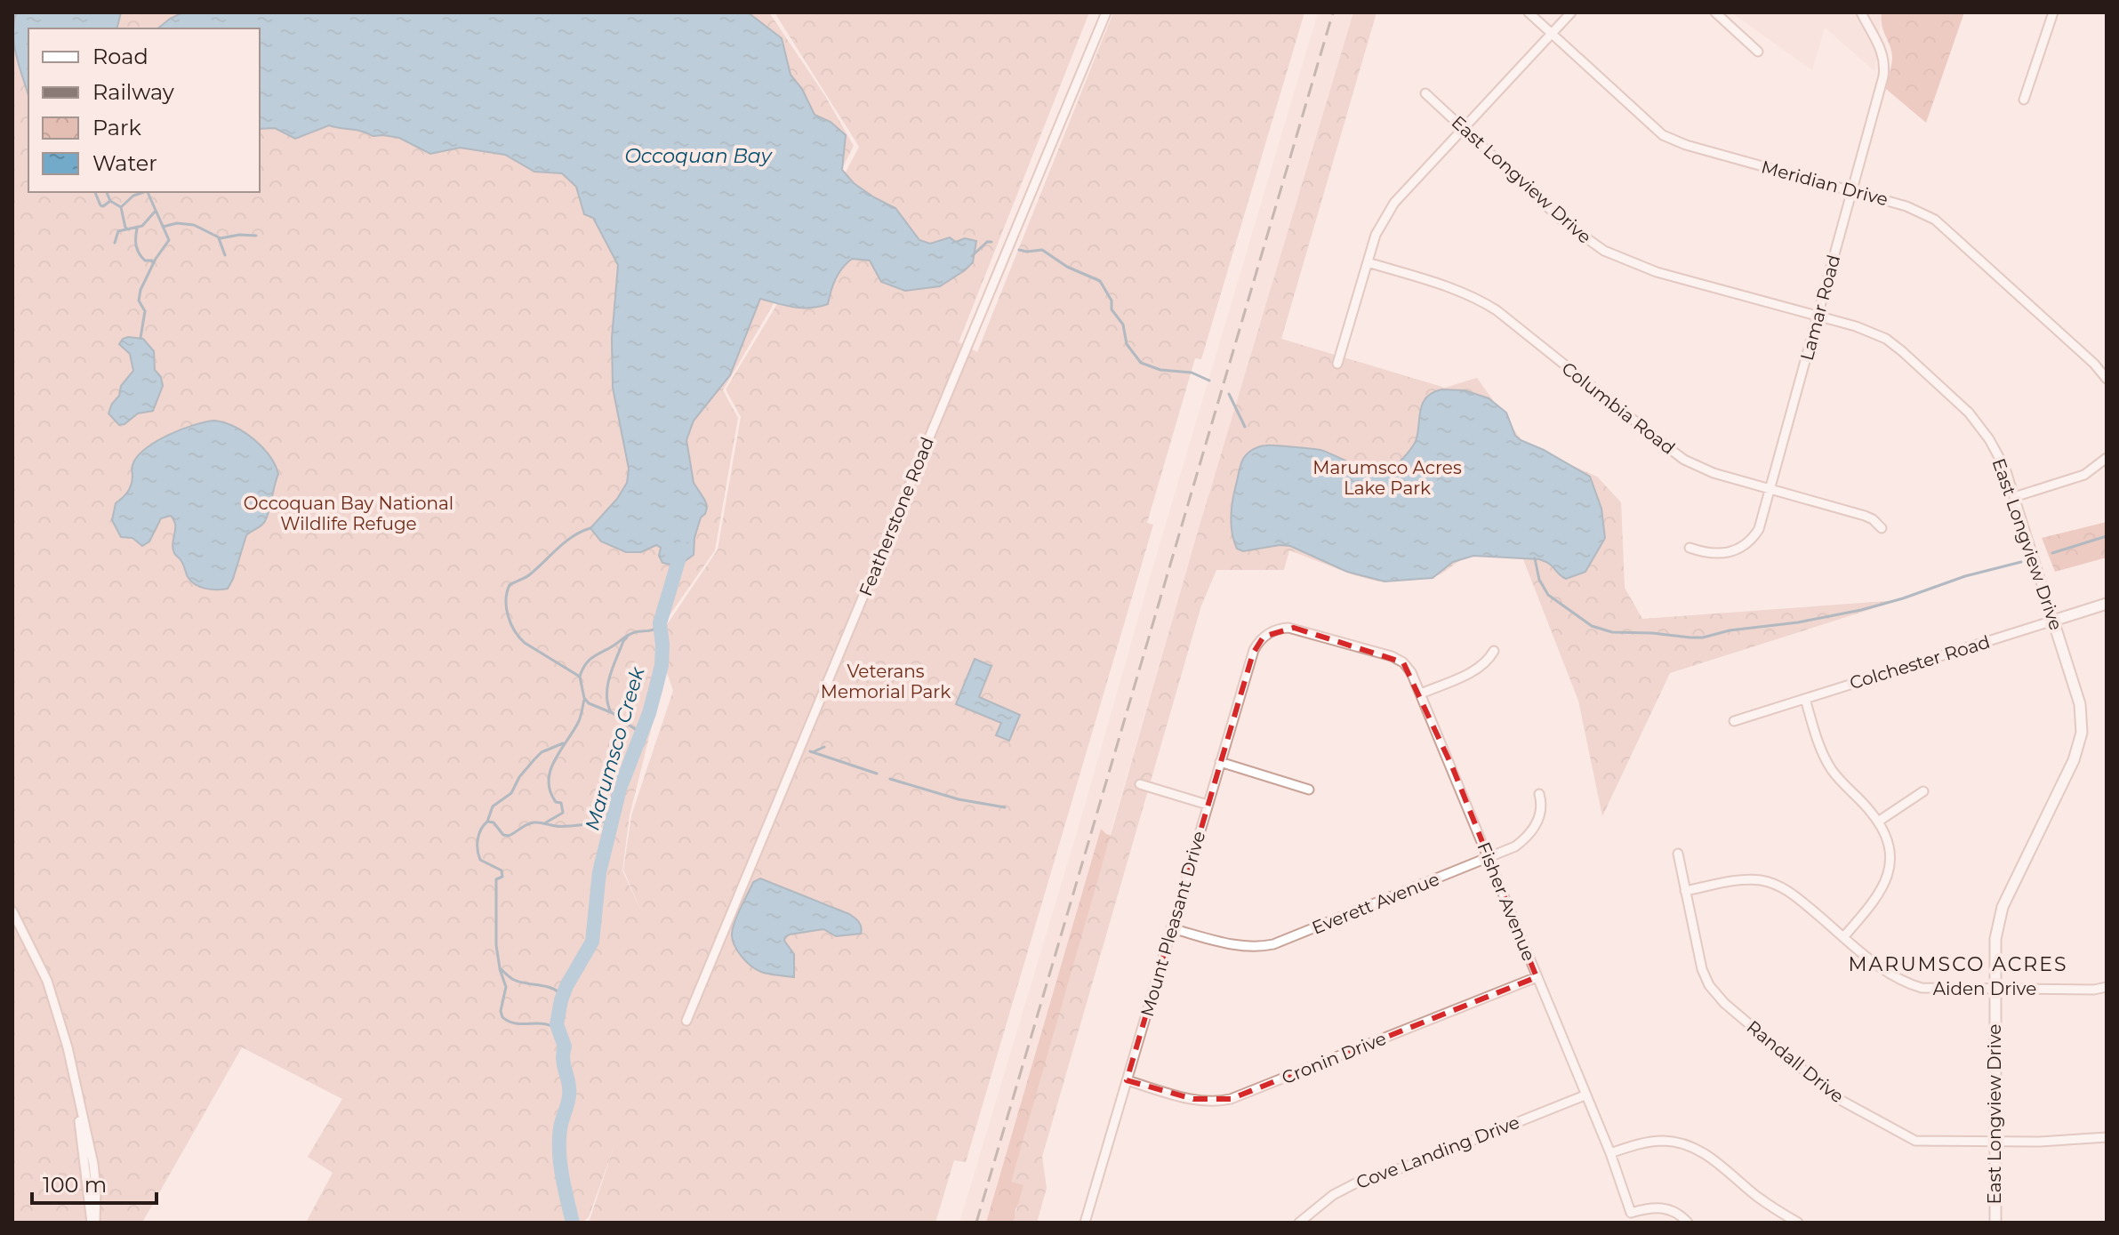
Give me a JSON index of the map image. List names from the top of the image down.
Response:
{
  "streets": {
    "street": [
      "East Longview Drive",
      "Meridian Drive",
      "Lamar Road",
      "Columbia Road",
      "Featherstone Road",
      "Colchester Road",
      "Fisher Avenue",
      "Everett Avenue",
      "Mount Pleasant Drive",
      "Aiden Drive",
      "Cronin Drive",
      "Randall Drive",
      "Cove Landing Drive"
    ]
  },
  "crossings": [
    ["East Longview Drive", "Lamar Road"],
    ["East Longview Drive", "Colchester Road"],
    ["East Longview Drive", "Aiden Drive"],
    ["East Longview Drive", "Randall Drive"],
    ["Meridian Drive", "Lamar Road"],
    ["Lamar Road", "Columbia Road"],
    ["Fisher Avenue", "Everett Avenue"],
    ["Fisher Avenue", "Mount Pleasant Drive"],
    ["Fisher Avenue", "Cronin Drive"],
    ["Fisher Avenue", "Cove Landing Drive"],
    ["Everett Avenue", "Mount Pleasant Drive"],
    ["Mount Pleasant Drive", "Cronin Drive"],
    ["Aiden Drive", "Randall Drive"]
  ],
  "districts": ["MARUMSCO ACRES"],
  "water": ["Occoquan Bay", "Marumsco Creek"],
  "parks": ["Marumsco Acres Lake Park", "Occoquan Bay National Wildlife Refuge", "Veterans Memorial Park"],
  "legend": [
    "Road",
    "Railway",
    "Park",
    "Water"
  ],
  "scale_bar": "100 m"
}
